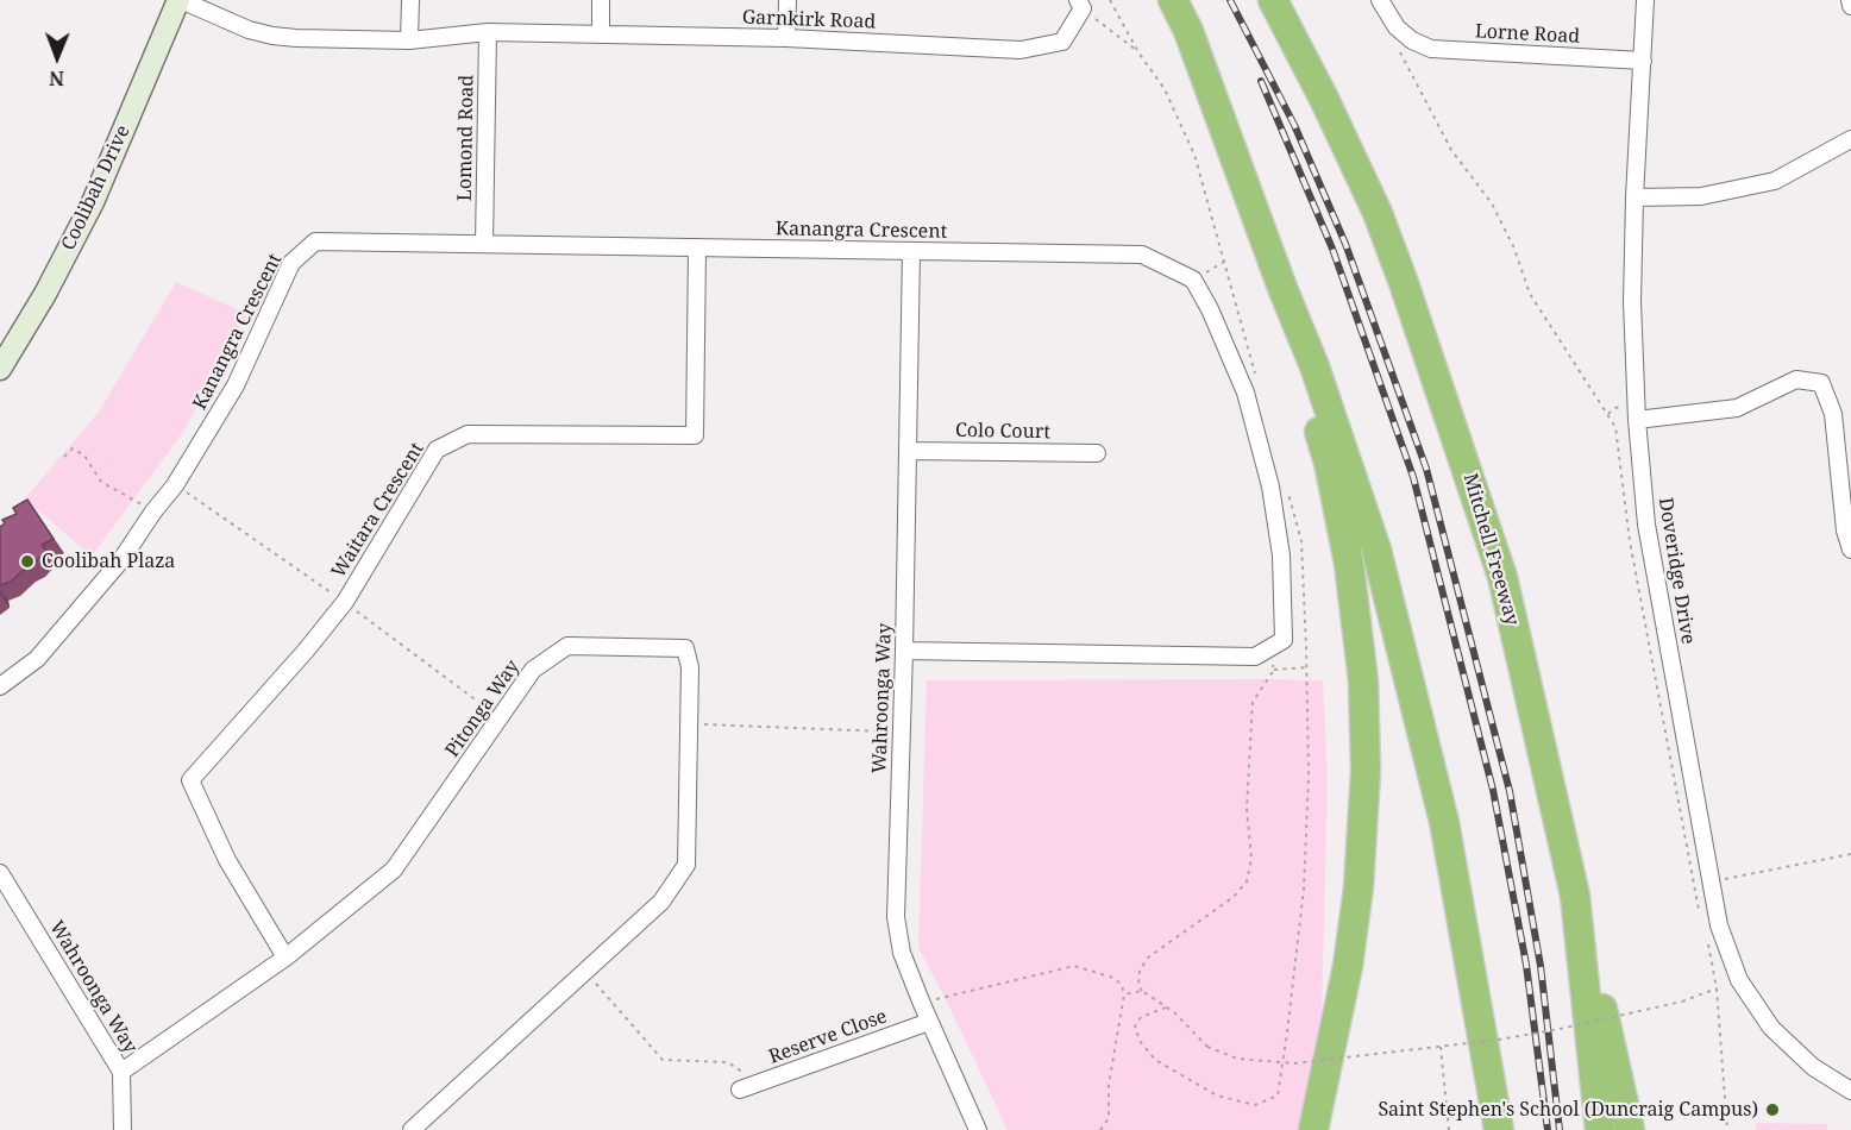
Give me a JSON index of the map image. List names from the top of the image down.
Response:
{
  "streets": {
    "highway": ["Mitchell Freeway"],
    "main road": ["Coolibah Drive"],
    "street": [
      "Garnkirk Road",
      "Lorne Road",
      "Lomond Road",
      "Kanangra Crescent",
      "Colo Court",
      "Waitara Crescent",
      "Doveridge Drive",
      "Wahroonga Way",
      "Pitonga Way",
      "Reserve Close"
    ]
  },
  "crossings": [
    ["Garnkirk Road", "Lomond Road"],
    ["Garnkirk Road", "Coolibah Drive"],
    ["Lorne Road", "Doveridge Drive"],
    ["Lomond Road", "Kanangra Crescent"],
    ["Kanangra Crescent", "Waitara Crescent"],
    ["Kanangra Crescent", "Wahroonga Way"],
    ["Colo Court", "Wahroonga Way"],
    ["Waitara Crescent", "Pitonga Way"],
    ["Wahroonga Way", "Pitonga Way"],
    ["Wahroonga Way", "Reserve Close"]
  ],
  "places": ["Coolibah Plaza", "Saint Stephen's School (Duncraig Campus)"],
  "north": "bottom"
}
